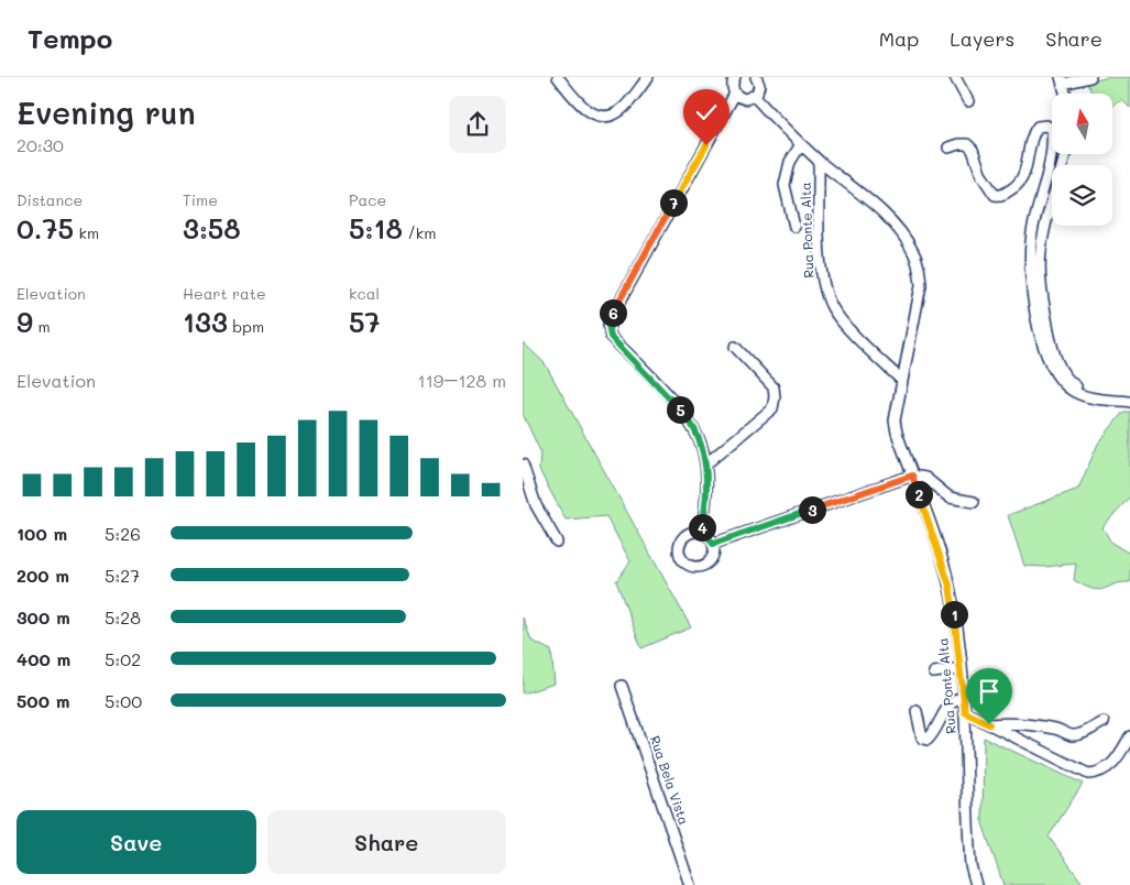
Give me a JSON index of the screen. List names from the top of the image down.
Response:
{
  "streets": {
    "street": ["Rua Ponte Alta", "Rua Bela Vista"]
  },
  "north": "top",
  "page": {
    "header": "Tempo",
    "nav": ["Map", "Layers", "Share"],
    "heading": ["Evening run", "20:30"],
    "stats": [
      ["Distance", "0.75 km"],
      ["Time", "3:58"],
      ["Pace", "5:18 /km"],
      ["Elevation", "9 m"],
      ["Heart rate", "133 bpm"],
      ["kcal", "57"]
    ],
    "pins": [
      "7",
      "6",
      "5",
      "2",
      "3",
      "4",
      "1"
    ],
    "chart": ["Elevation", "119–128 m"],
    "list": [
      {
        "name": "100 m",
        "note": "5:26"
      },
      {
        "name": "200 m",
        "note": "5:27"
      },
      {
        "name": "300 m",
        "note": "5:28"
      },
      {
        "name": "400 m",
        "note": "5:02"
      },
      {
        "name": "500 m",
        "note": "5:00"
      }
    ],
    "buttons": ["Save", "Share"]
  }
}
